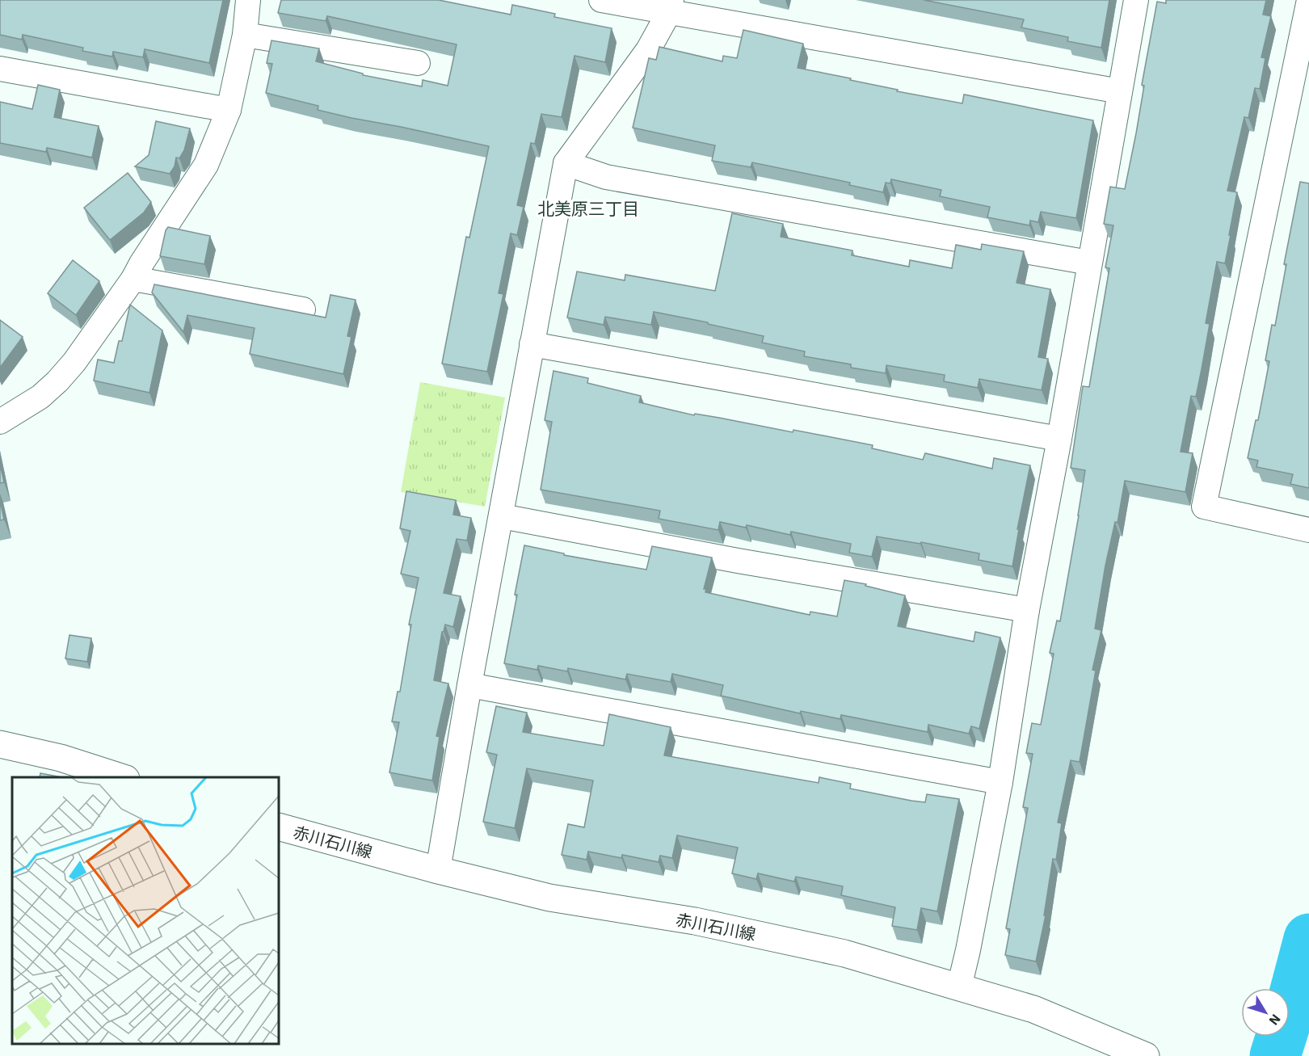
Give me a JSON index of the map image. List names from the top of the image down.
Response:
{
  "streets": {
    "street": ["赤川石川線"]
  },
  "districts": ["北美原三丁目"],
  "north": "bottom right"
}
